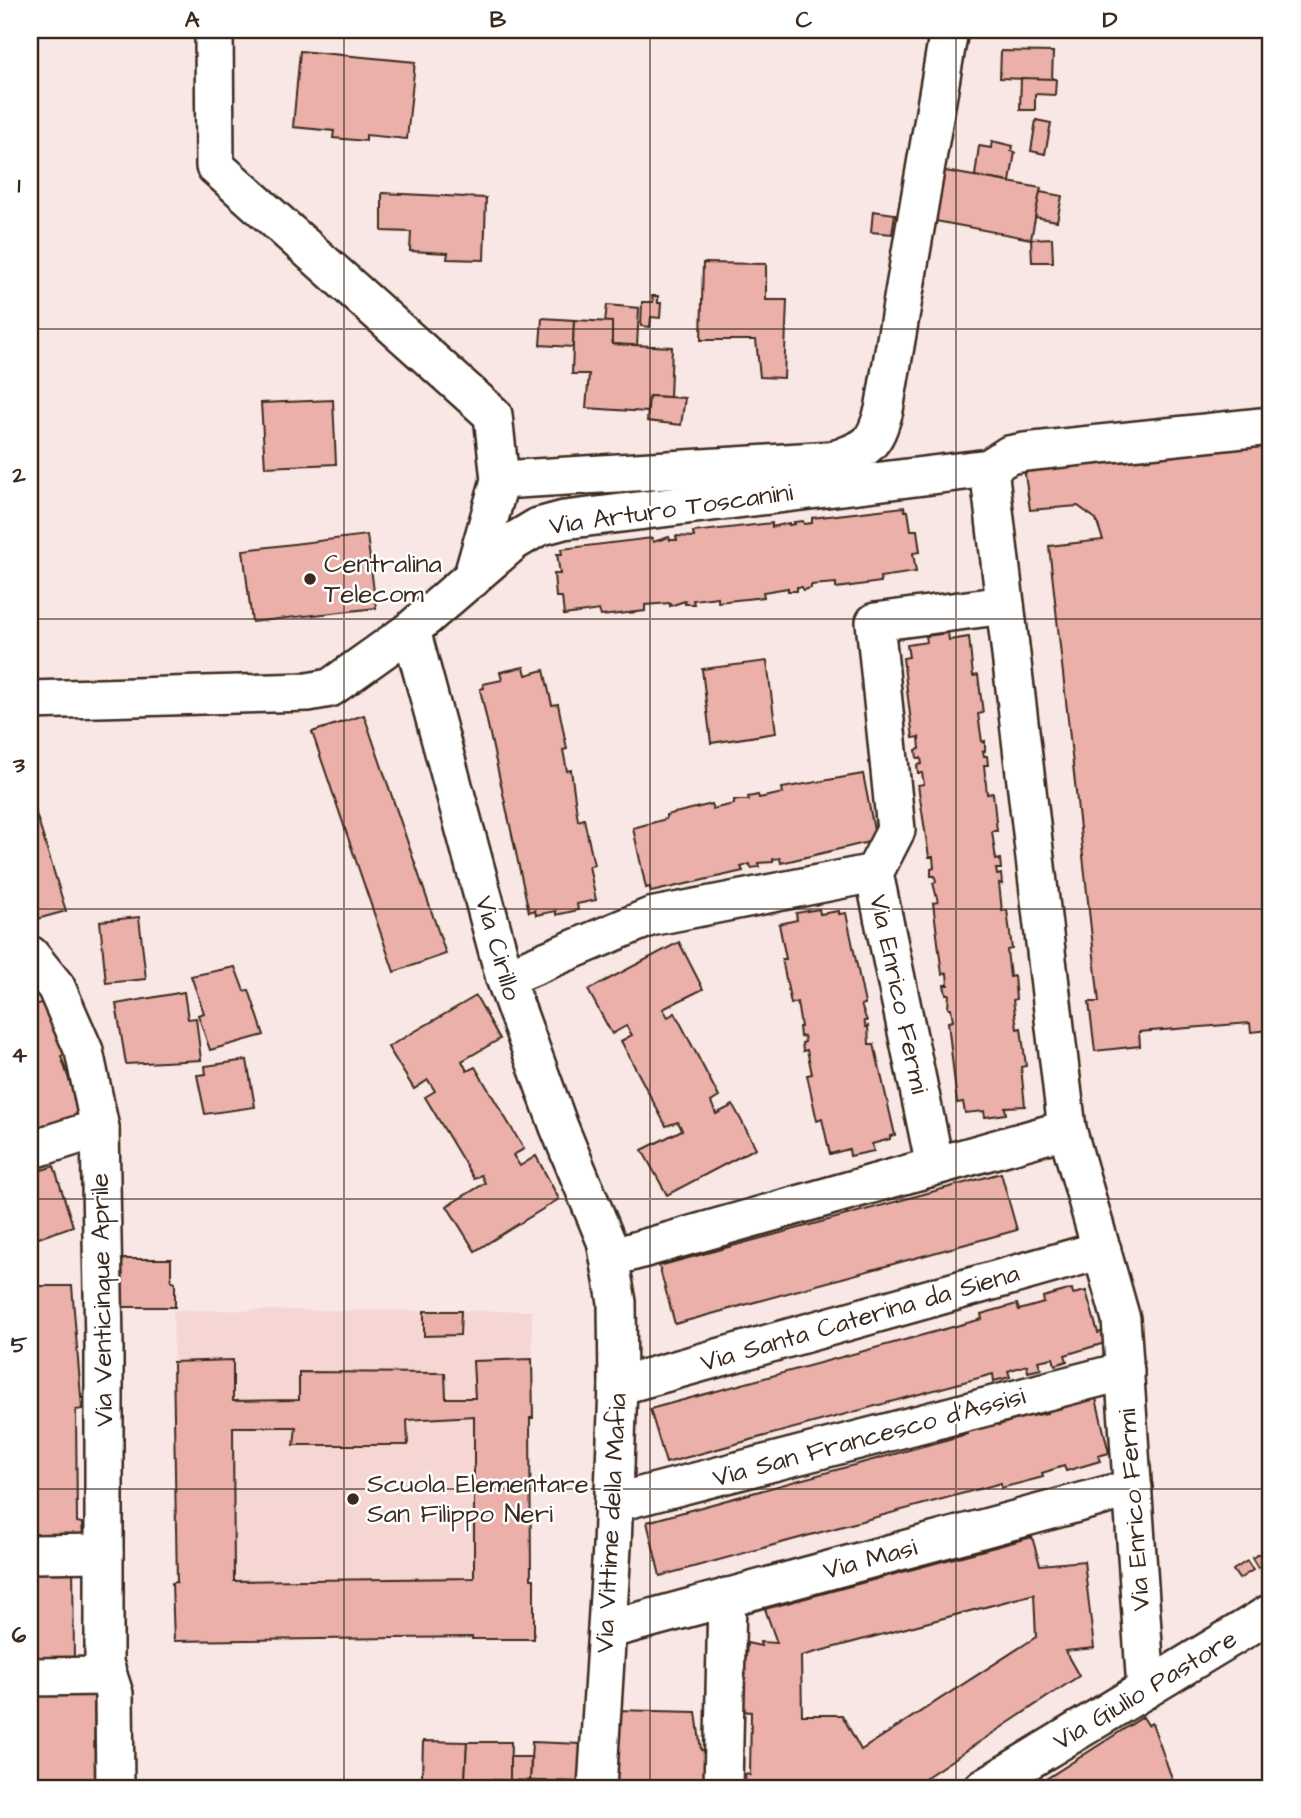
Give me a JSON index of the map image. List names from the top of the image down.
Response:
{
  "streets": {
    "street": [
      "Via Arturo Toscanini",
      "Via Cirillo",
      "Via Enrico Fermi",
      "Via Venticinque Aprile",
      "Via Santa Caterina da Siena",
      "Via San Francesco d'Assisi",
      "Via Vittime della Mafia",
      "Via Masi",
      "Via Giulio Pastore"
    ]
  },
  "crossings": [
    ["Via Arturo Toscanini", "Via Cirillo"],
    ["Via Arturo Toscanini", "Via Enrico Fermi"],
    ["Via Cirillo", "Via Vittime della Mafia"],
    ["Via Enrico Fermi", "Via Santa Caterina da Siena"],
    ["Via Enrico Fermi", "Via San Francesco d'Assisi"],
    ["Via Enrico Fermi", "Via Masi"],
    ["Via Enrico Fermi", "Via Giulio Pastore"],
    ["Via Santa Caterina da Siena", "Via Vittime della Mafia"],
    ["Via San Francesco d'Assisi", "Via Vittime della Mafia"],
    ["Via Vittime della Mafia", "Via Masi"]
  ],
  "places": ["Centralina Telecom", "Scuola Elementare San Filippo Neri"],
  "grid": {
    "columns": [
      "A",
      "B",
      "C",
      "D"
    ],
    "rows": [
      "1",
      "2",
      "3",
      "4",
      "5",
      "6"
    ]
  }
}
